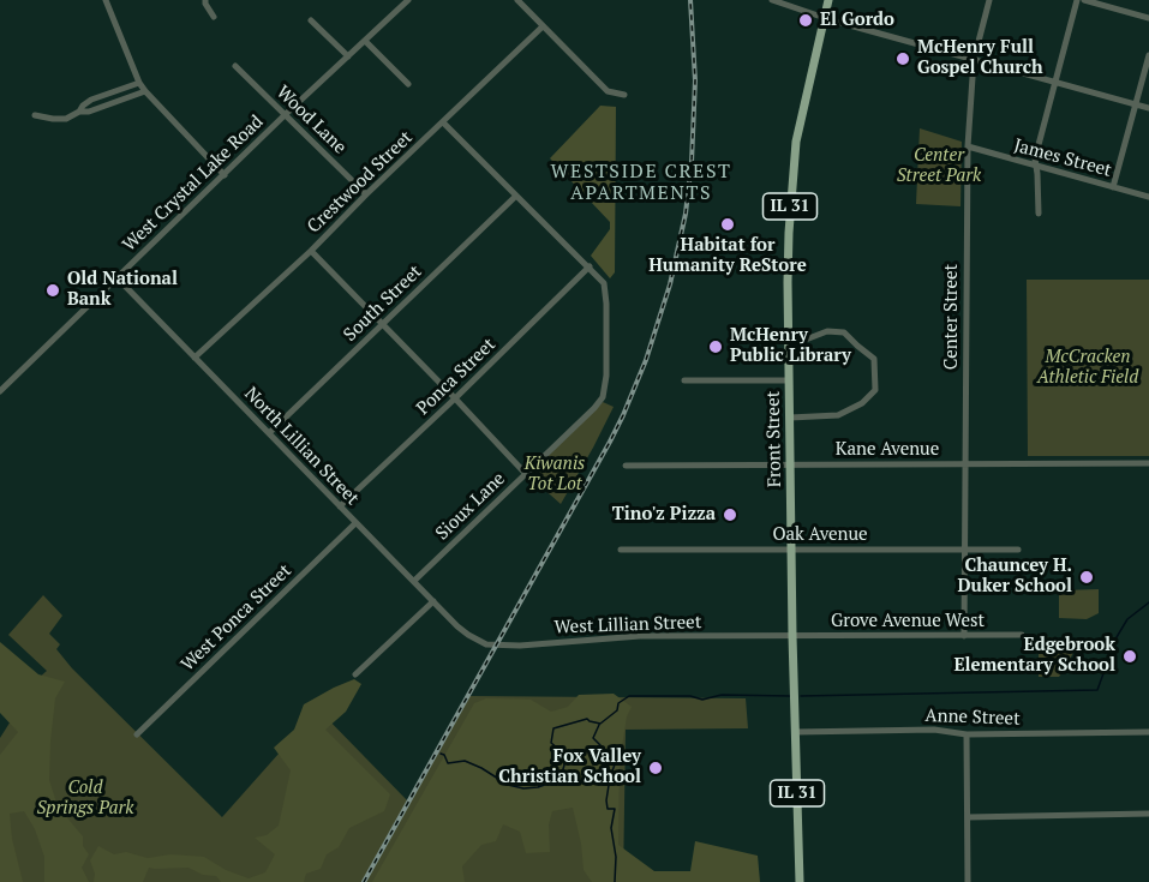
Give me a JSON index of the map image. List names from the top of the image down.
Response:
{
  "streets": {
    "main road": ["IL 31", "Front Street"],
    "street": [
      "Wood Lane",
      "James Street",
      "Crestwood Street",
      "West Crystal Lake Road",
      "South Street",
      "Center Street",
      "Ponca Street",
      "North Lillian Street",
      "Kane Avenue",
      "Sioux Lane",
      "Oak Avenue",
      "West Ponca Street",
      "Grove Avenue West",
      "West Lillian Street",
      "Anne Street"
    ]
  },
  "crossings": [
    ["Wood Lane", "Crestwood Street"],
    ["Wood Lane", "West Crystal Lake Road"],
    ["James Street", "Center Street"],
    ["Crestwood Street", "North Lillian Street"],
    ["West Crystal Lake Road", "North Lillian Street"],
    ["South Street", "North Lillian Street"],
    ["Center Street", "Kane Avenue"],
    ["Center Street", "Oak Avenue"],
    ["Center Street", "Grove Avenue West"],
    ["Ponca Street", "North Lillian Street"],
    ["Ponca Street", "Sioux Lane"],
    ["Front Street", "Kane Avenue"],
    ["Front Street", "Oak Avenue"],
    ["Front Street", "Grove Avenue West"],
    ["Front Street", "West Lillian Street"],
    ["Front Street", "Anne Street"],
    ["North Lillian Street", "Sioux Lane"],
    ["North Lillian Street", "West Ponca Street"],
    ["North Lillian Street", "West Lillian Street"],
    ["Grove Avenue West", "West Lillian Street"]
  ],
  "districts": ["WESTSIDE CREST APARTMENTS"],
  "parks": [
    "Center Street Park",
    "McCracken Athletic Field",
    "Kiwanis Tot Lot",
    "Cold Springs Park"
  ],
  "places": [
    "El Gordo",
    "McHenry Full Gospel Church",
    "Habitat for Humanity ReStore",
    "Old National Bank",
    "McHenry Public Library",
    "Tino'z Pizza",
    "Chauncey H. Duker School",
    "Edgebrook Elementary School",
    "Fox Valley Christian School"
  ]
}
